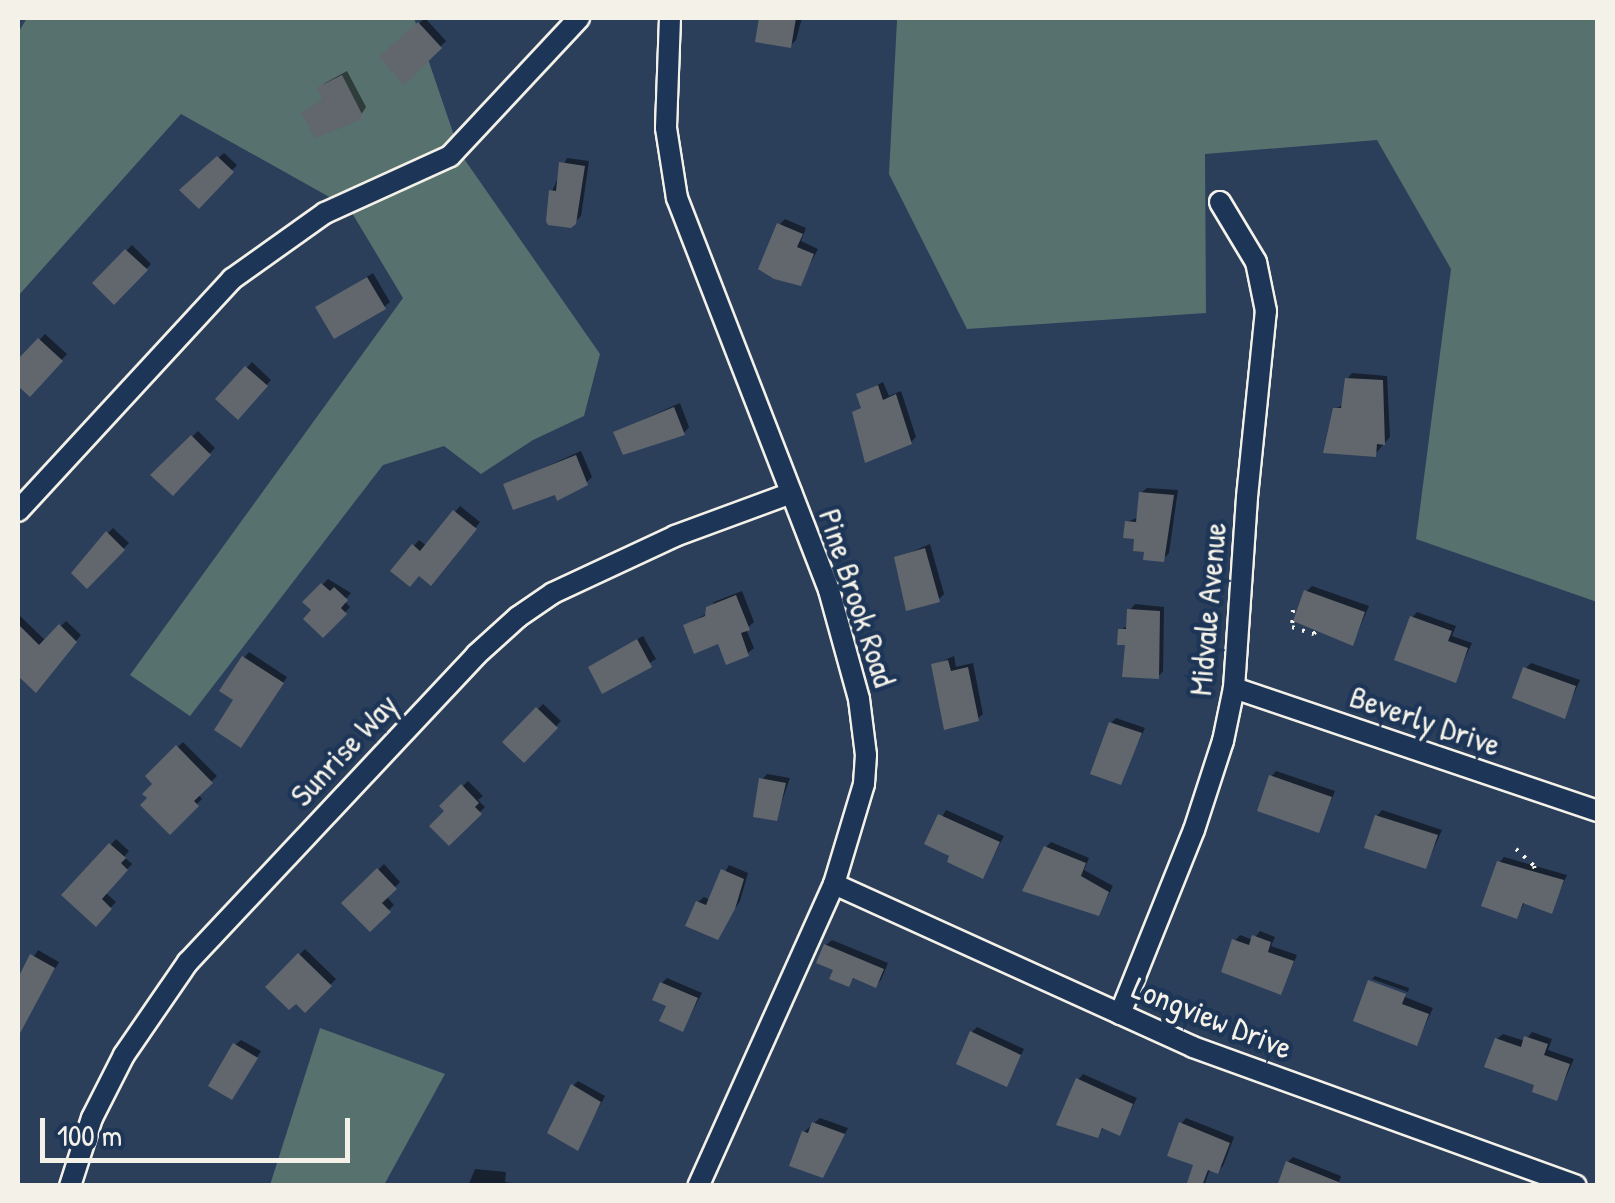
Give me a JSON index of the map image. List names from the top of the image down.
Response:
{
  "streets": {
    "street": [
      "Pine Brook Road",
      "Midvale Avenue",
      "Beverly Drive",
      "Sunrise Way",
      "Longview Drive"
    ]
  },
  "crossings": [
    ["Pine Brook Road", "Sunrise Way"],
    ["Pine Brook Road", "Longview Drive"],
    ["Midvale Avenue", "Beverly Drive"],
    ["Midvale Avenue", "Longview Drive"]
  ],
  "scale_bar": "100 m"
}
